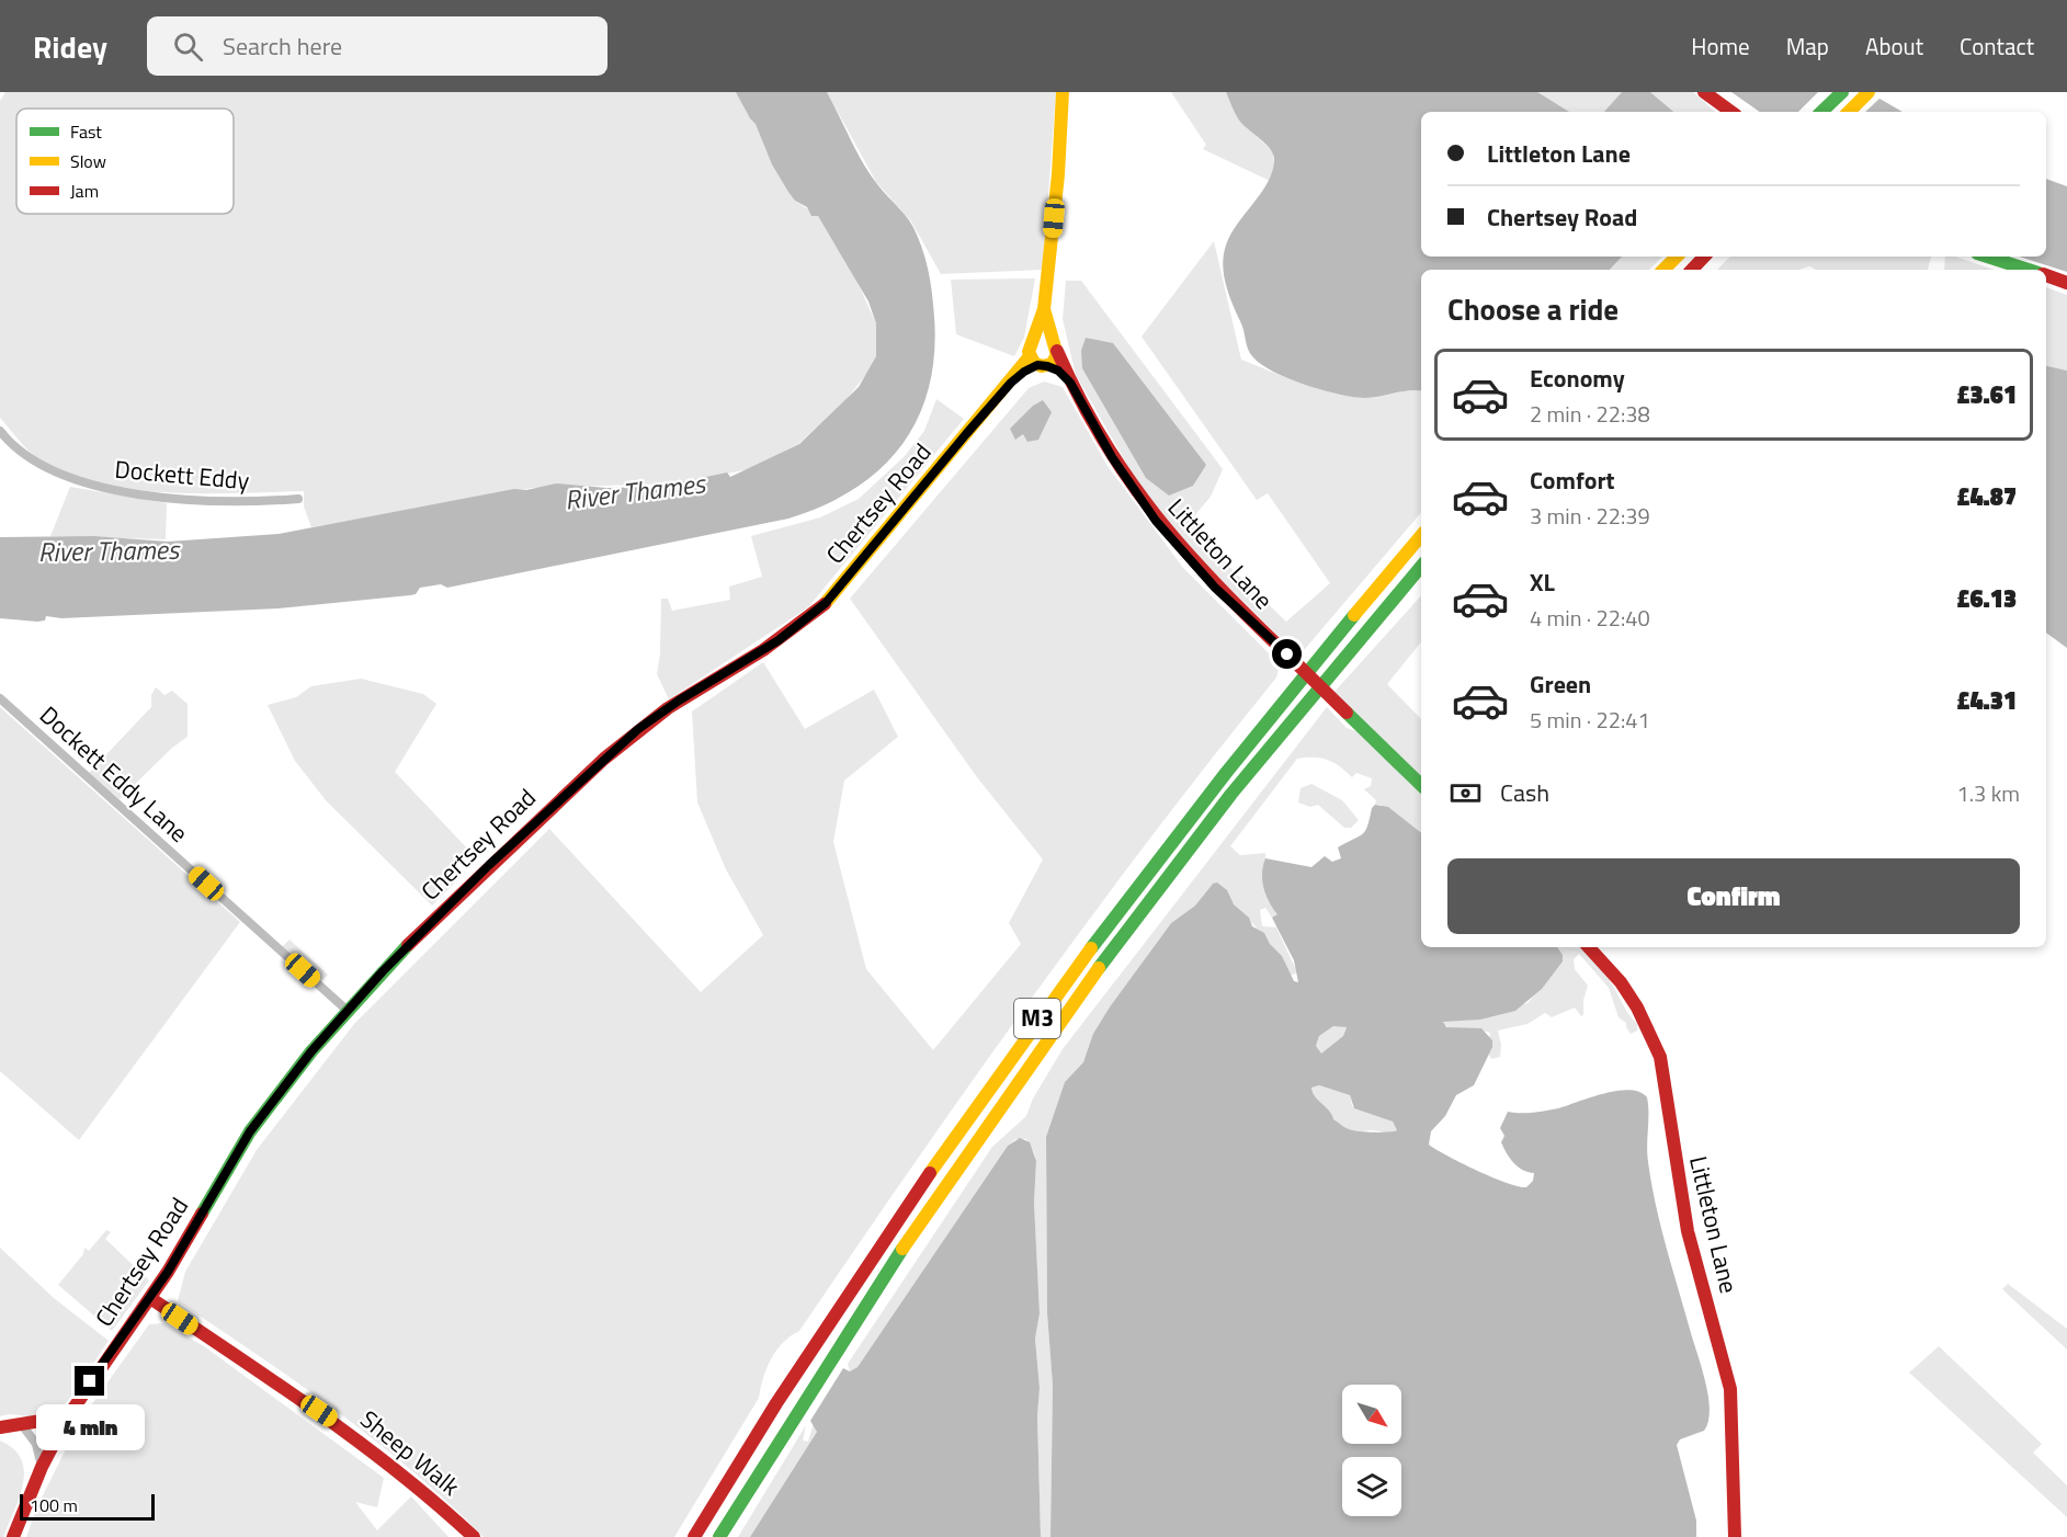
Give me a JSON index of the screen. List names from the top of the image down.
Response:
{
  "streets": {
    "main road": [
      "Chertsey Road",
      "Littleton Lane",
      "M3",
      "Sheep Walk"
    ],
    "street": ["Dockett Eddy", "Dockett Eddy Lane"]
  },
  "crossings": [
    ["Chertsey Road", "Dockett Eddy Lane"],
    ["Chertsey Road", "Sheep Walk"]
  ],
  "water": ["River Thames"],
  "legend": ["Fast", "Slow", "Jam"],
  "scale_bar": "100 m",
  "north": "bottom right",
  "page": {
    "header": "Ridey",
    "search": "Search here",
    "nav": [
      "Home",
      "Map",
      "About",
      "Contact"
    ],
    "banner": ["Littleton Lane", "Chertsey Road"],
    "heading": "Choose a ride",
    "list": [
      {
        "name": "Economy",
        "note": "2 min · 22:38",
        "value": "£3.61"
      },
      {
        "name": "Comfort",
        "note": "3 min · 22:39",
        "value": "£4.87"
      },
      {
        "name": "XL",
        "note": "4 min · 22:40",
        "value": "£6.13"
      },
      {
        "name": "Green",
        "note": "5 min · 22:41",
        "value": "£4.31"
      }
    ],
    "pay": ["Cash", "1.3 km"],
    "buttons": "Confirm",
    "bubble": "4 min",
    "scale": "100 m"
  }
}
